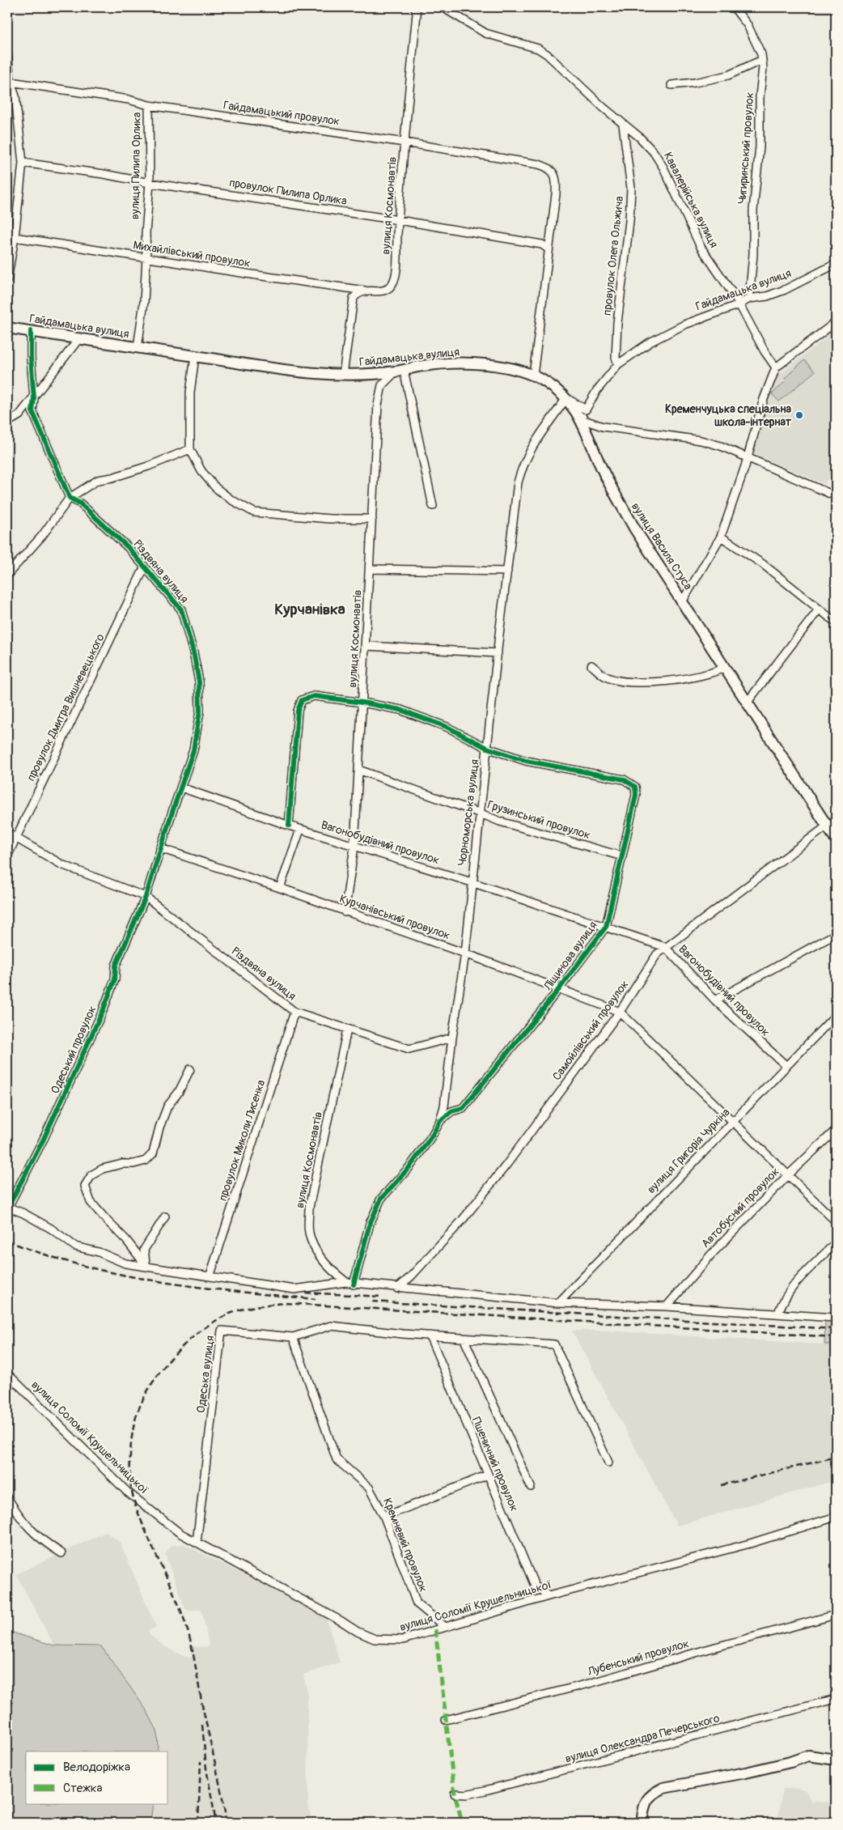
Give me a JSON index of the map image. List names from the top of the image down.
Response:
{
  "streets": {
    "main road": ["Гайдамацька вулиця", "вулиця Василя Стуса"],
    "street": [
      "Гайдамацький провулок",
      "Чигиринський провулок",
      "вулиця Пилипа Орлика",
      "провулок Пилипа Орлика",
      "Кавалерійська вулиця",
      "вулиця Космонавтів",
      "Михайлівський провулок",
      "провулок Олега Ольжича",
      "Різдвяна вулиця",
      "провулок Дмитра Вишневецького",
      "Чорноморська вулиця",
      "Грузинський провулок",
      "Вагонобудівний провулок",
      "Курчанівський провулок",
      "Ліщинова вулиця",
      "Самойлівський провулок",
      "Одеський провулок",
      "провулок Миколи Лисенка",
      "вулиця Григорія Чуркіна",
      "Автобусний провулок",
      "Одеська вулиця",
      "вулиця Соломії Крушельницької",
      "Пшеничний провулок",
      "Кремневий провулок",
      "Лубенський провулок",
      "вулиця Олександра Печерського"
    ]
  },
  "crossings": [
    ["Гайдамацький провулок", "вулиця Пилипа Орлика"],
    ["Гайдамацький провулок", "провулок Пилипа Орлика"],
    ["Гайдамацький провулок", "вулиця Космонавтів"],
    ["Чигиринський провулок", "Гайдамацька вулиця"],
    ["вулиця Пилипа Орлика", "провулок Пилипа Орлика"],
    ["вулиця Пилипа Орлика", "Михайлівський провулок"],
    ["вулиця Пилипа Орлика", "Гайдамацька вулиця"],
    ["провулок Пилипа Орлика", "вулиця Космонавтів"],
    ["Кавалерійська вулиця", "провулок Олега Ольжича"],
    ["Кавалерійська вулиця", "Гайдамацька вулиця"],
    ["вулиця Космонавтів", "Михайлівський провулок"],
    ["вулиця Космонавтів", "Гайдамацька вулиця"],
    ["вулиця Космонавтів", "Різдвяна вулиця"],
    ["вулиця Космонавтів", "Грузинський провулок"],
    ["вулиця Космонавтів", "Вагонобудівний провулок"],
    ["вулиця Космонавтів", "Курчанівський провулок"],
    ["вулиця Космонавтів", "Ліщинова вулиця"],
    ["провулок Олега Ольжича", "Гайдамацька вулиця"],
    ["Гайдамацька вулиця", "вулиця Василя Стуса"],
    ["Гайдамацька вулиця", "Чорноморська вулиця"],
    ["вулиця Василя Стуса", "Чорноморська вулиця"],
    ["вулиця Василя Стуса", "Самойлівський провулок"],
    ["Різдвяна вулиця", "провулок Дмитра Вишневецького"],
    ["Різдвяна вулиця", "Чорноморська вулиця"],
    ["Різдвяна вулиця", "Вагонобудівний провулок"],
    ["Різдвяна вулиця", "Курчанівський провулок"],
    ["Різдвяна вулиця", "Одеський провулок"],
    ["Різдвяна вулиця", "провулок Миколи Лисенка"],
    ["Чорноморська вулиця", "Грузинський провулок"],
    ["Чорноморська вулиця", "Вагонобудівний провулок"],
    ["Чорноморська вулиця", "Курчанівський провулок"],
    ["Чорноморська вулиця", "Ліщинова вулиця"],
    ["Грузинський провулок", "Ліщинова вулиця"],
    ["Вагонобудівний провулок", "Ліщинова вулиця"],
    ["Вагонобудівний провулок", "Самойлівський провулок"],
    ["Вагонобудівний провулок", "вулиця Григорія Чуркіна"],
    ["Курчанівський провулок", "Ліщинова вулиця"],
    ["Курчанівський провулок", "Самойлівський провулок"],
    ["Одеська вулиця", "вулиця Соломії Крушельницької"],
    ["Одеська вулиця", "Пшеничний провулок"],
    ["Одеська вулиця", "Кремневий провулок"],
    ["вулиця Соломії Крушельницької", "Пшеничний провулок"],
    ["вулиця Соломії Крушельницької", "Кремневий провулок"]
  ],
  "districts": ["Курчанівка"],
  "places": ["Кременчуцька спеціальна школа-інтернат"],
  "legend": ["Велодоріжка", "Стежка"]
}
